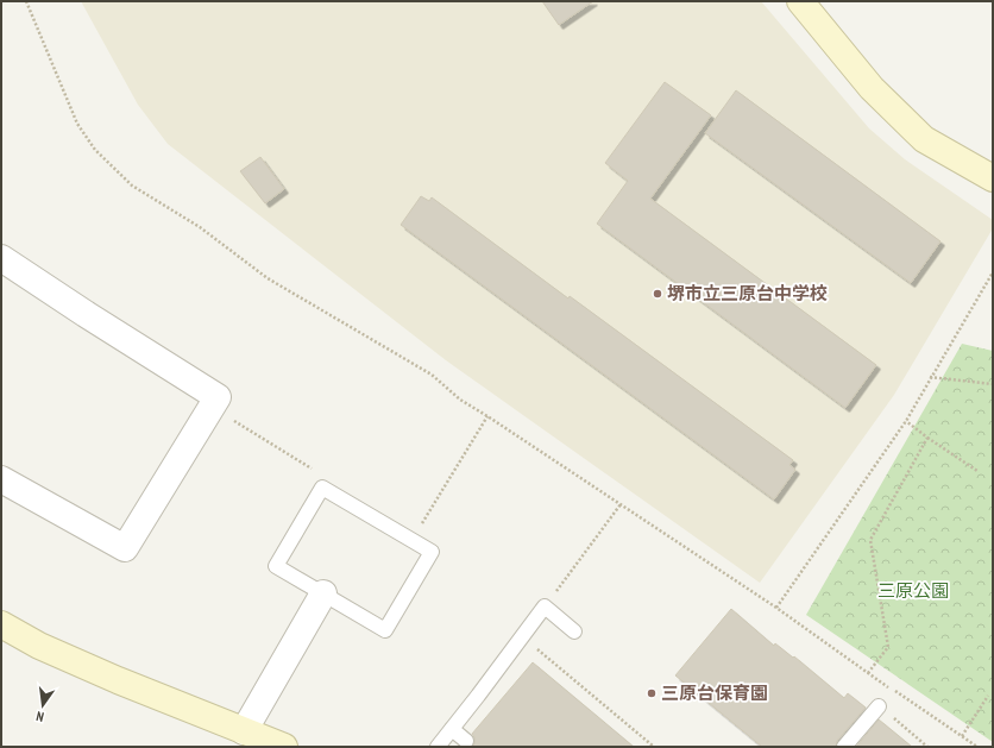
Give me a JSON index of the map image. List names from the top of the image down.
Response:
{
  "parks": ["三原公園"],
  "places": ["堺市立三原台中学校", "三原台保育園"],
  "north": "bottom"
}
